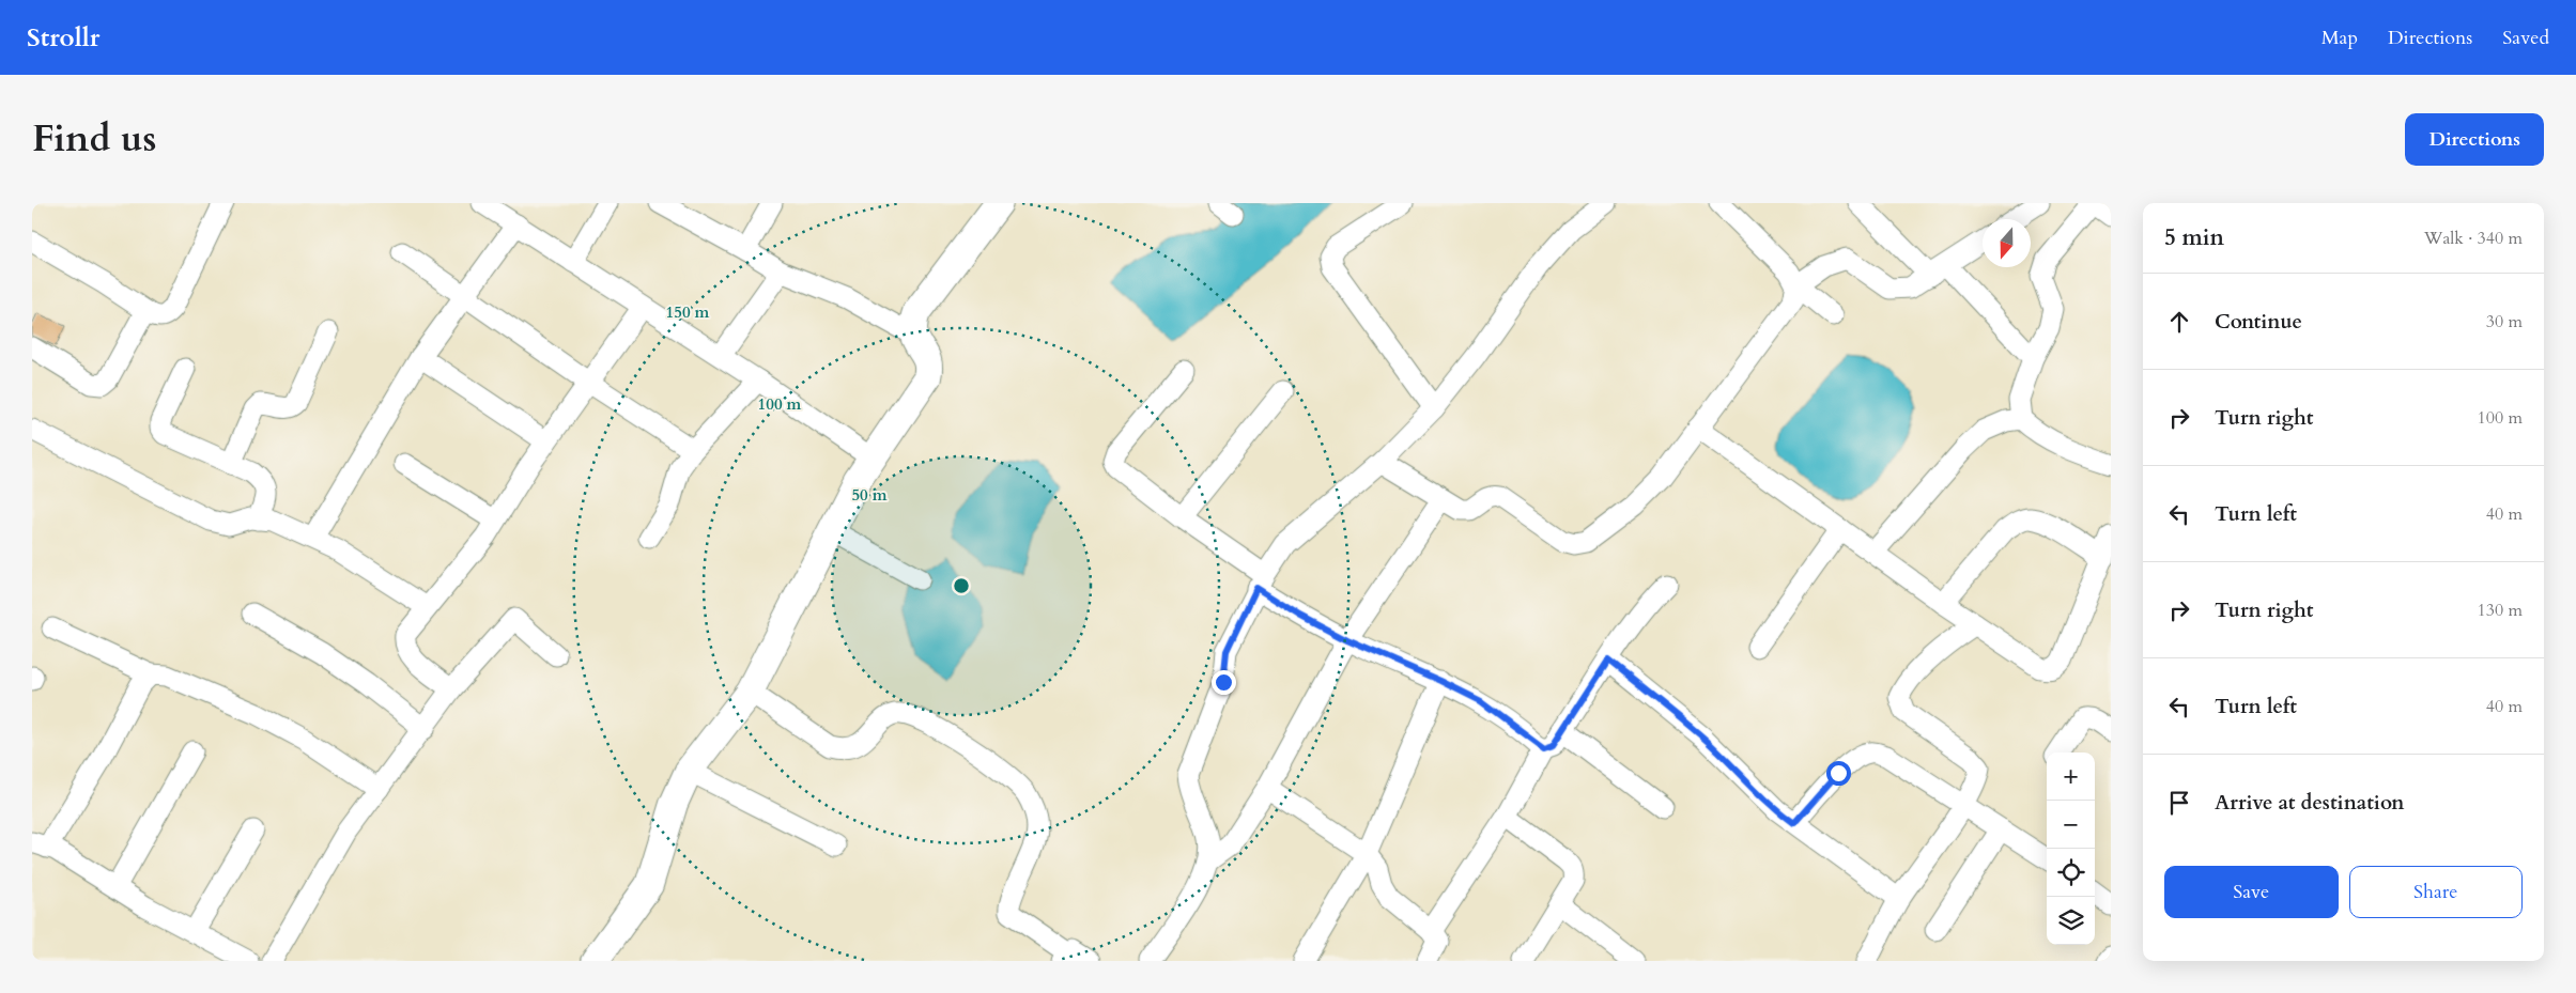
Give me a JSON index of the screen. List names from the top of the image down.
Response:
{
  "north": "bottom",
  "page": {
    "header": "Strollr",
    "nav": ["Map", "Directions", "Saved"],
    "title": "Find us",
    "buttons": [
      "Directions",
      ["Save", "Share"]
    ],
    "heading": ["5 min", "Walk · 340 m"],
    "list": [
      ["Continue", "30 m"],
      ["Turn right", "100 m"],
      ["Turn left", "40 m"],
      ["Turn right", "130 m"],
      ["Turn left", "40 m"],
      "Arrive at destination"
    ],
    "map_buttons": ["+", "−"]
  },
  "rings": ["150 m", "100 m", "50 m"]
}
